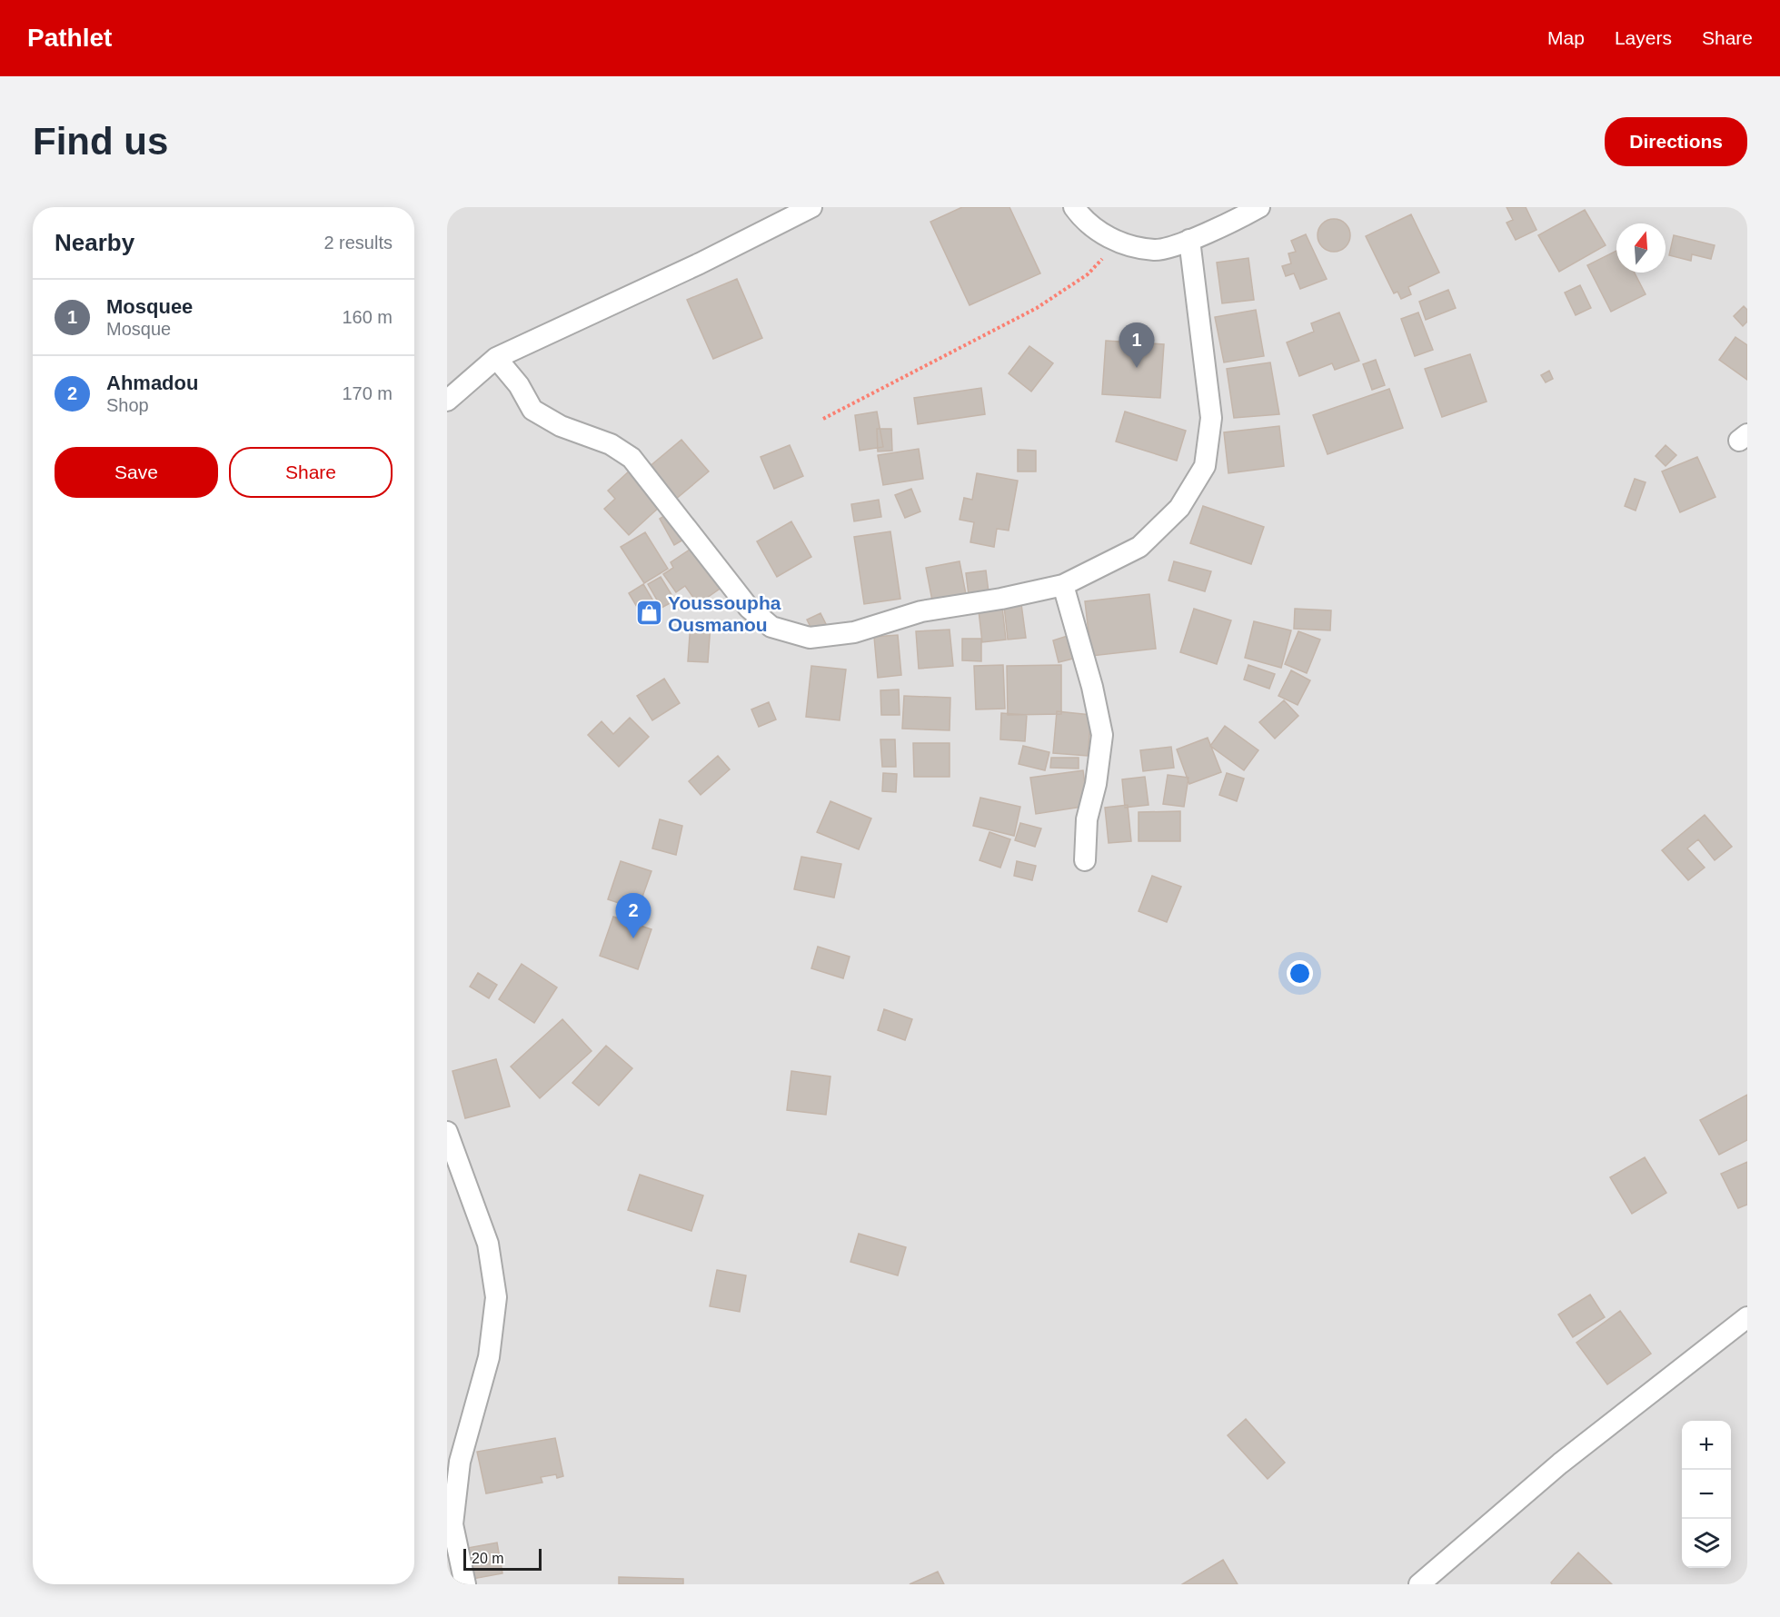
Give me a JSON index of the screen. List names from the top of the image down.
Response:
{
  "places": {
    "shop": ["Youssoupha Ousmanou"]
  },
  "scale_bar": "20 m",
  "north": "top",
  "page": {
    "header": "Pathlet",
    "nav": ["Map", "Layers", "Share"],
    "buttons": [
      "Directions",
      ["Save", "Share"]
    ],
    "title": "Find us",
    "heading": ["Nearby", "2 results"],
    "list": [
      {
        "mark": "1",
        "name": "Mosquee",
        "note": "Mosque",
        "value": "160 m"
      },
      {
        "mark": "2",
        "name": "Ahmadou",
        "note": "Shop",
        "value": "170 m"
      }
    ],
    "pins": ["1", "2"],
    "map_buttons": ["+", "−"],
    "scale": "20 m"
  }
}
